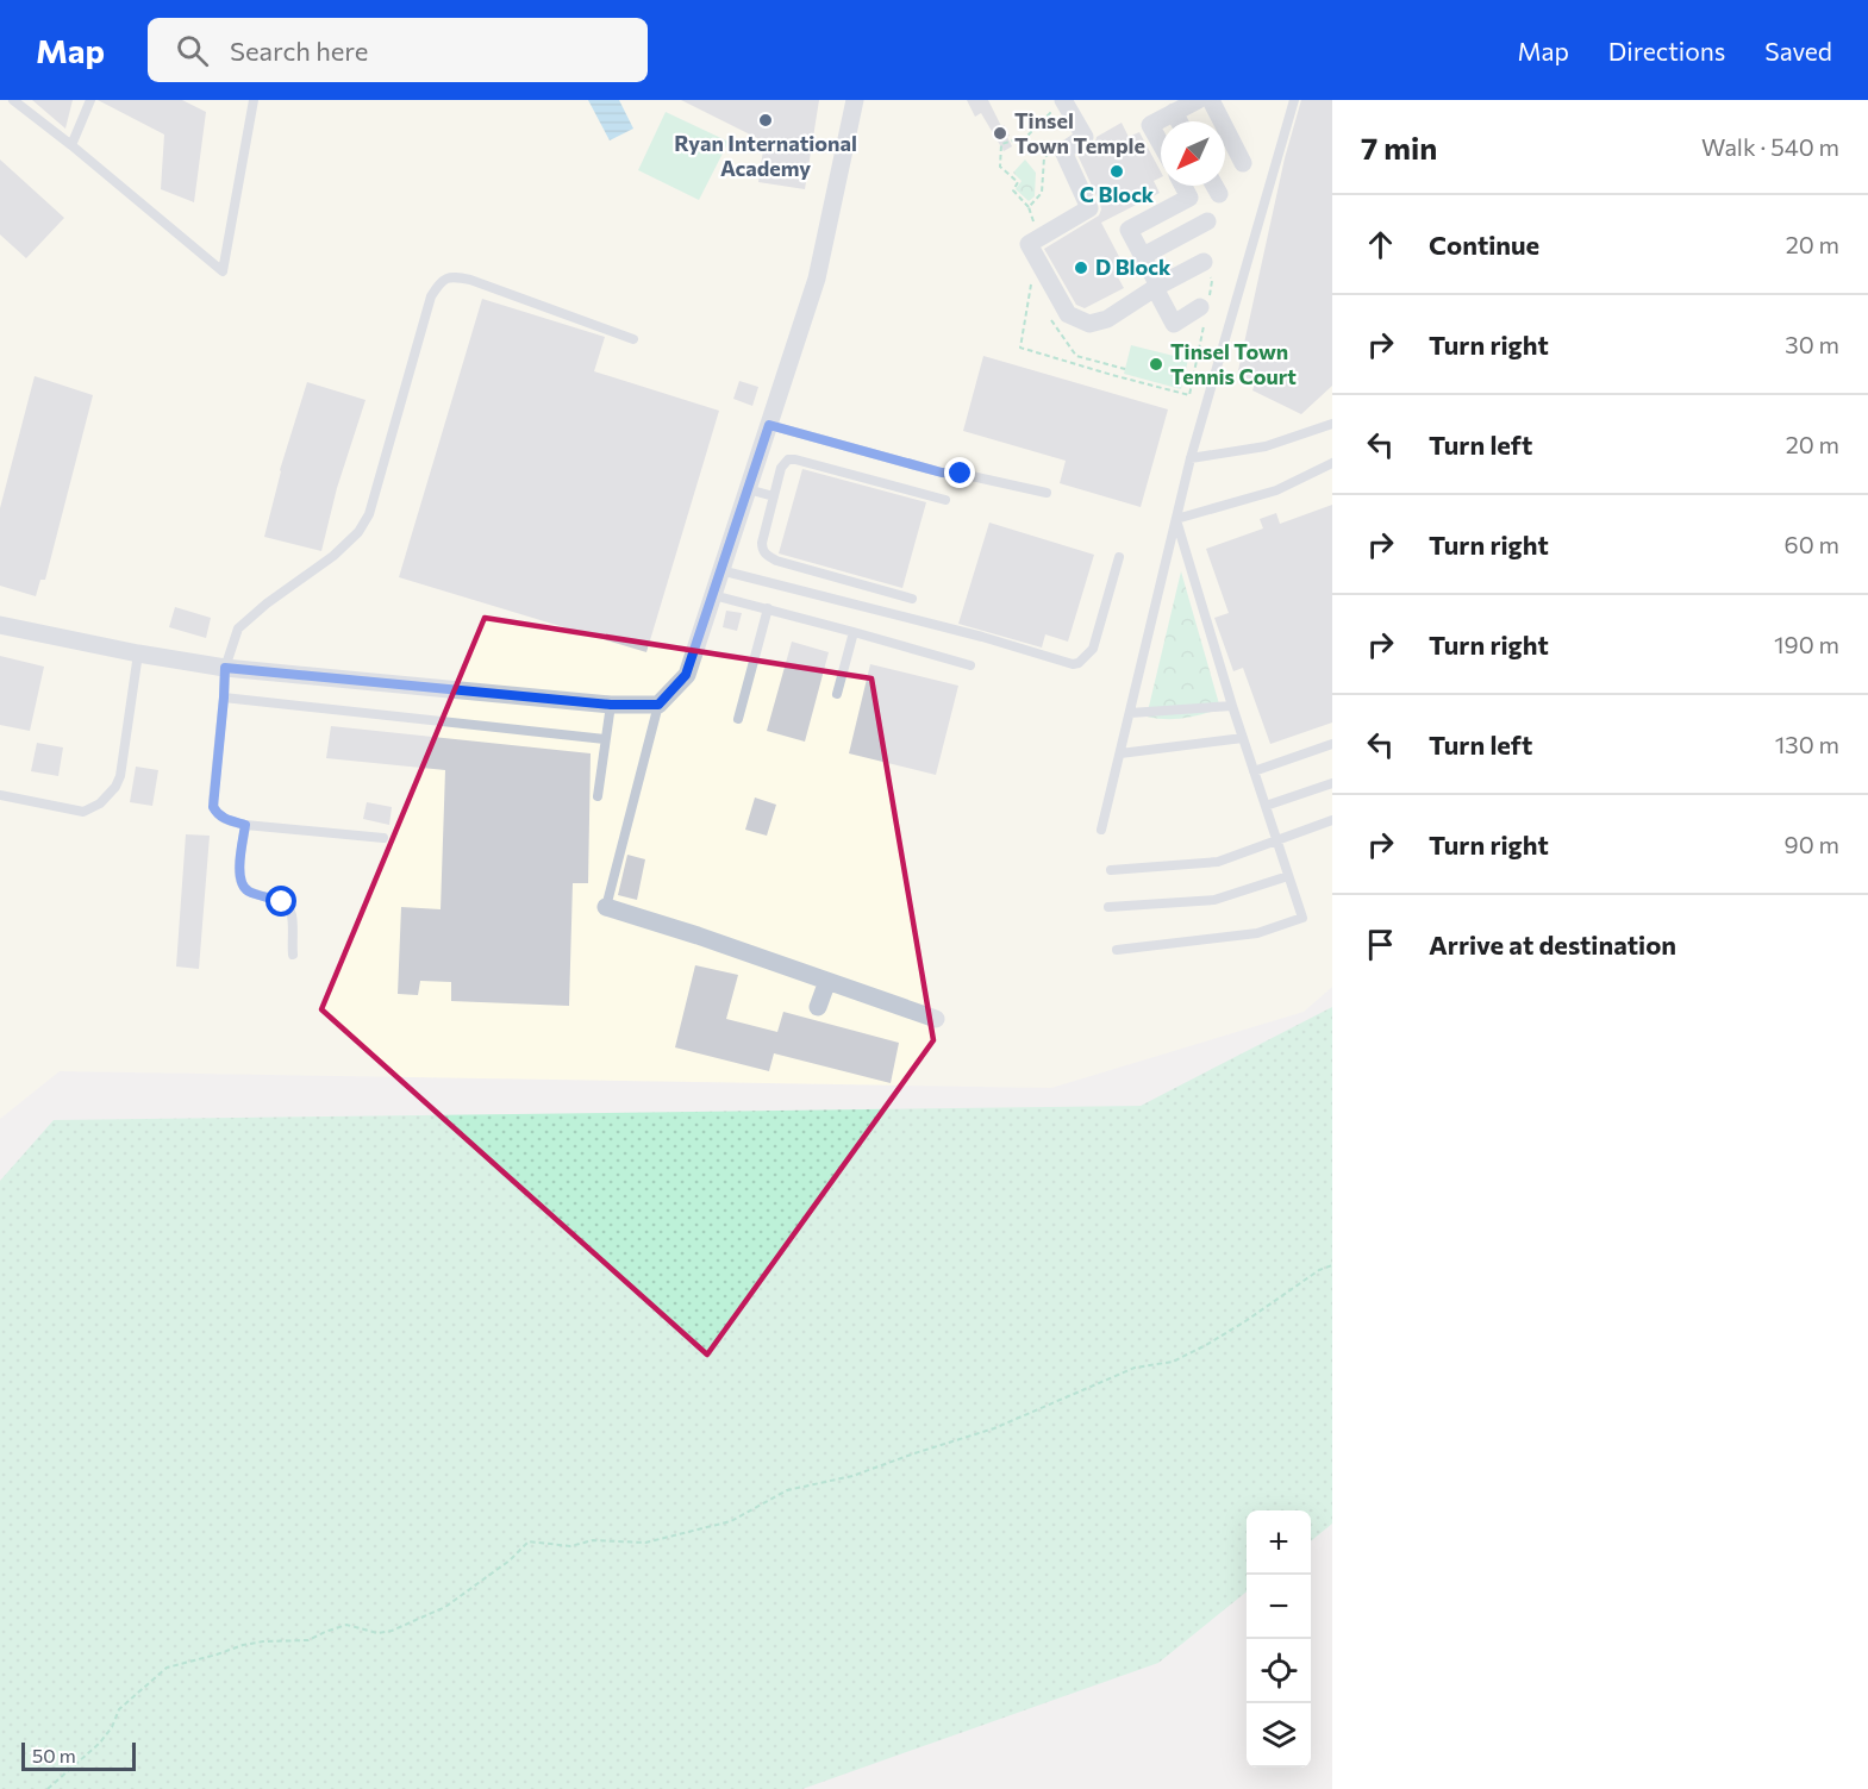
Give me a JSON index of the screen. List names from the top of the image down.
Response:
{
  "places": [
    "Ryan International Academy",
    "Tinsel Town Temple",
    "C Block",
    "D Block",
    "Tinsel Town Tennis Court"
  ],
  "scale_bar": "50 m",
  "north": "bottom left",
  "page": {
    "header": "Map",
    "search": "Search here",
    "nav": ["Map", "Directions", "Saved"],
    "heading": ["7 min", "Walk · 540 m"],
    "list": [
      ["Continue", "20 m"],
      ["Turn right", "30 m"],
      ["Turn left", "20 m"],
      ["Turn right", "60 m"],
      ["Turn right", "190 m"],
      ["Turn left", "130 m"],
      ["Turn right", "90 m"],
      "Arrive at destination"
    ],
    "map_buttons": ["+", "−"],
    "scale": "50 m"
  }
}
